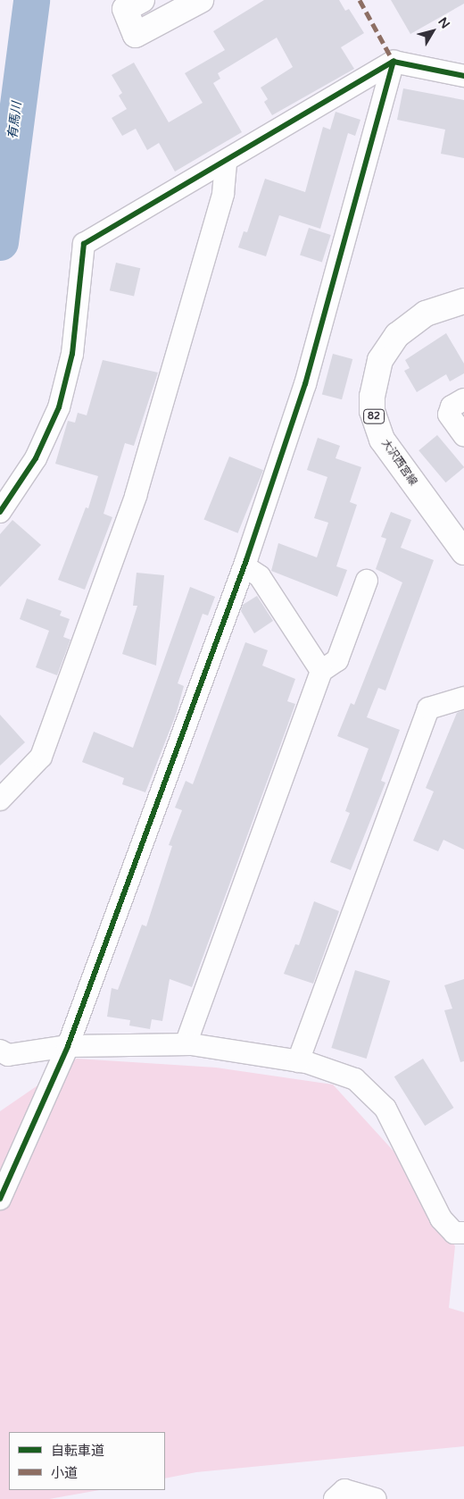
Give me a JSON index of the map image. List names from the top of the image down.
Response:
{
  "streets": {
    "main road": ["82", "大沢西宮線"]
  },
  "water": ["有馬川"],
  "legend": ["自転車道", "小道"],
  "north": "top right"
}
